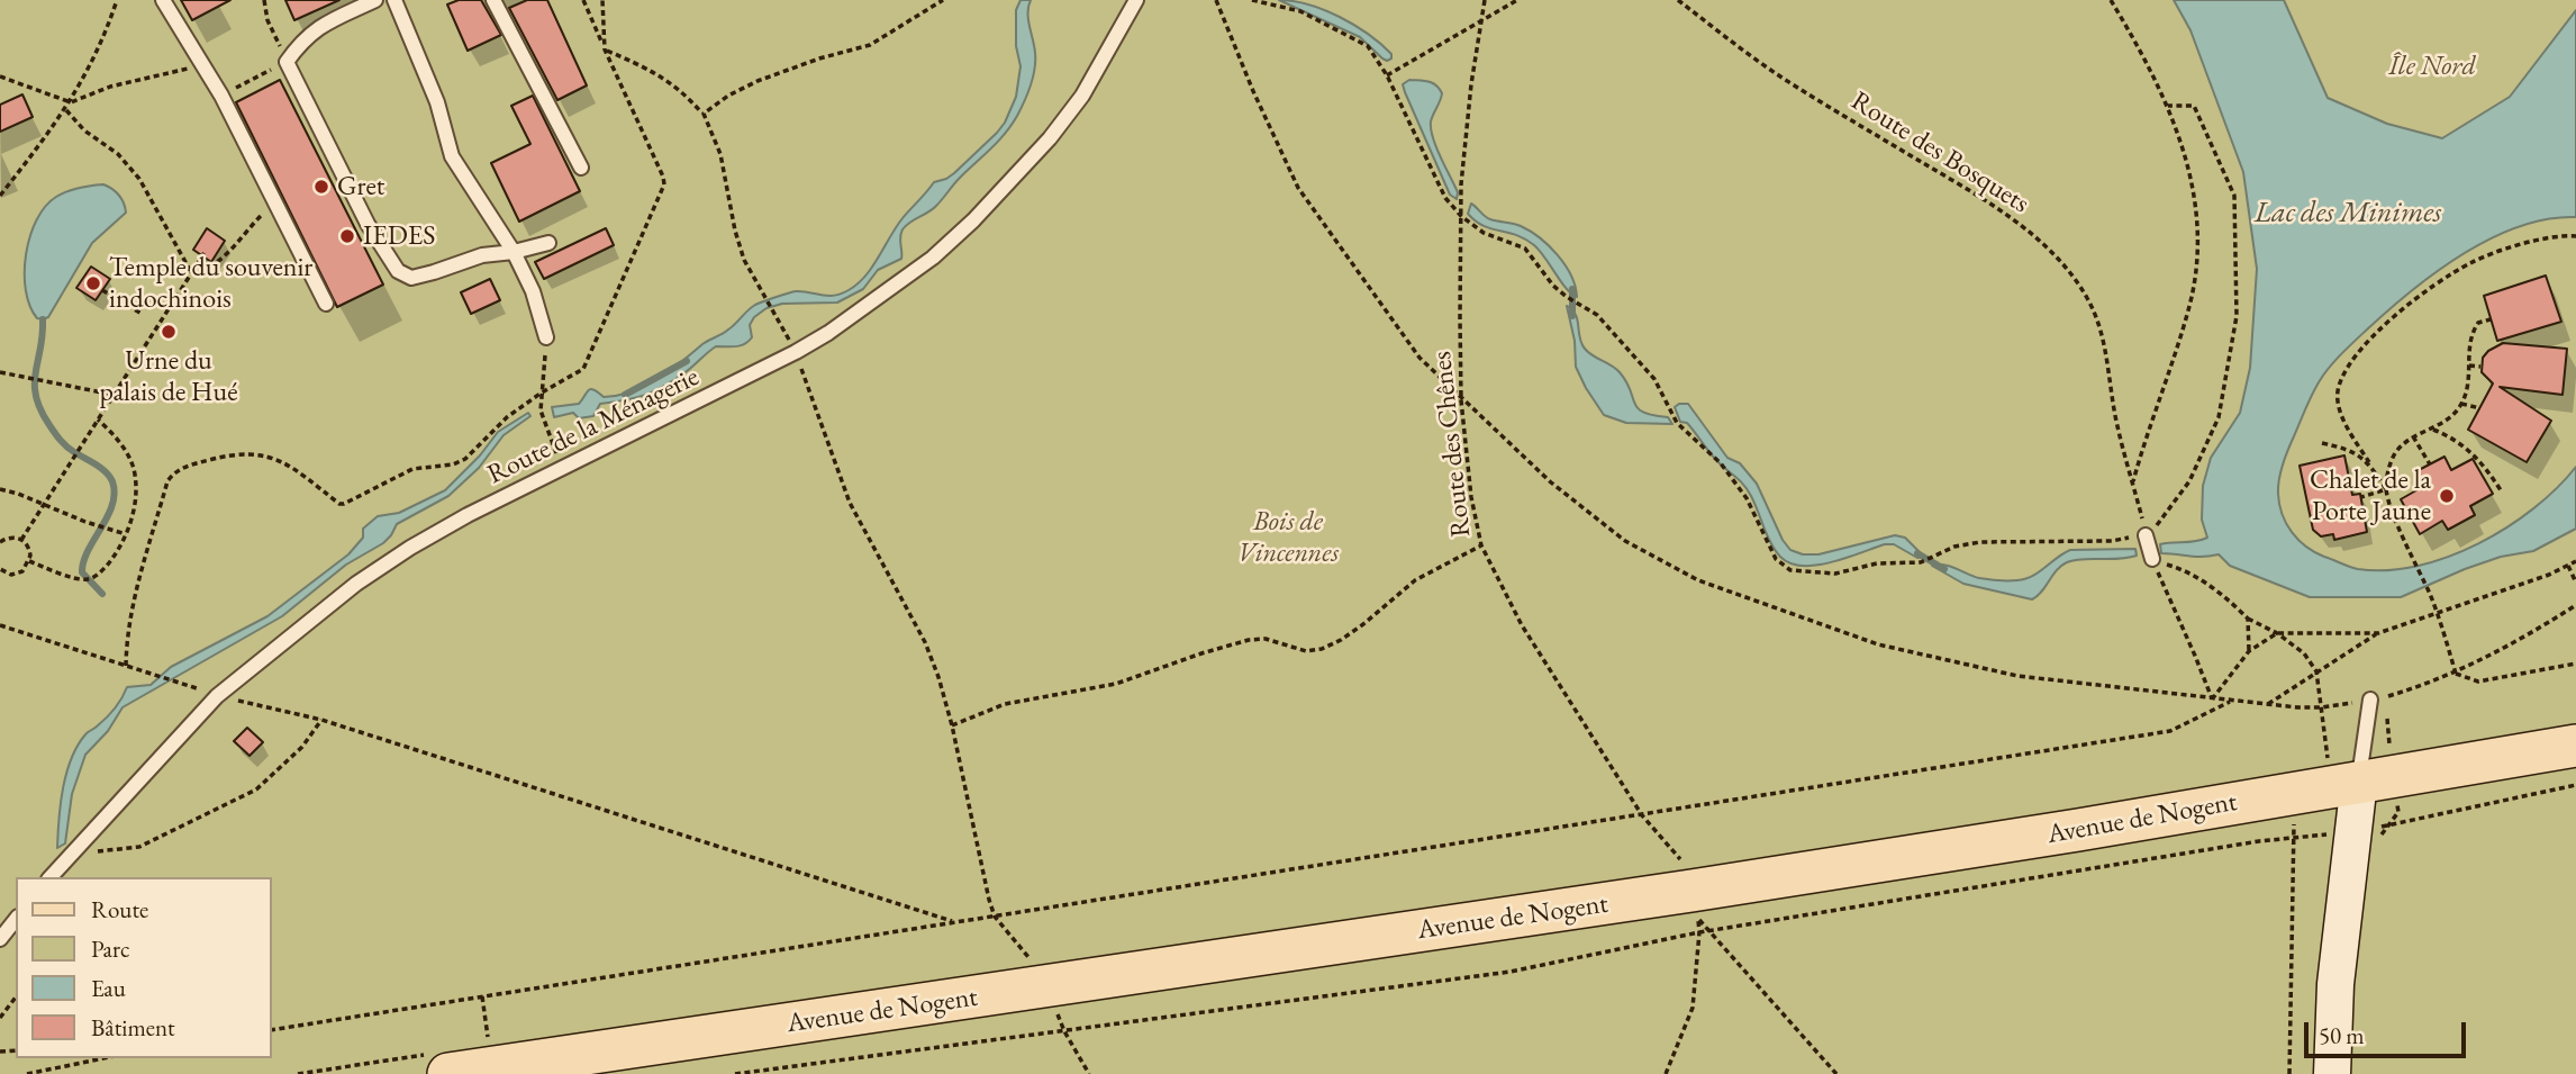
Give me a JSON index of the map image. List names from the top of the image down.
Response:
{
  "streets": {
    "main road": ["Avenue de Nogent"],
    "lane": ["Route de la Ménagerie"],
    "path": ["Route des Bosquets", "Route des Chênes"]
  },
  "crossings": [
    ["Route des Chênes", "Avenue de Nogent"]
  ],
  "water": ["Lac des Minimes"],
  "parks": ["Île Nord", "Bois de Vincennes"],
  "places": [
    "Gret",
    "IEDES",
    "Temple du souvenir indochinois",
    "Urne du palais de Hué",
    "Chalet de la Porte Jaune"
  ],
  "legend": [
    "Route",
    "Parc",
    "Eau",
    "Bâtiment"
  ],
  "scale_bar": "50 m"
}
